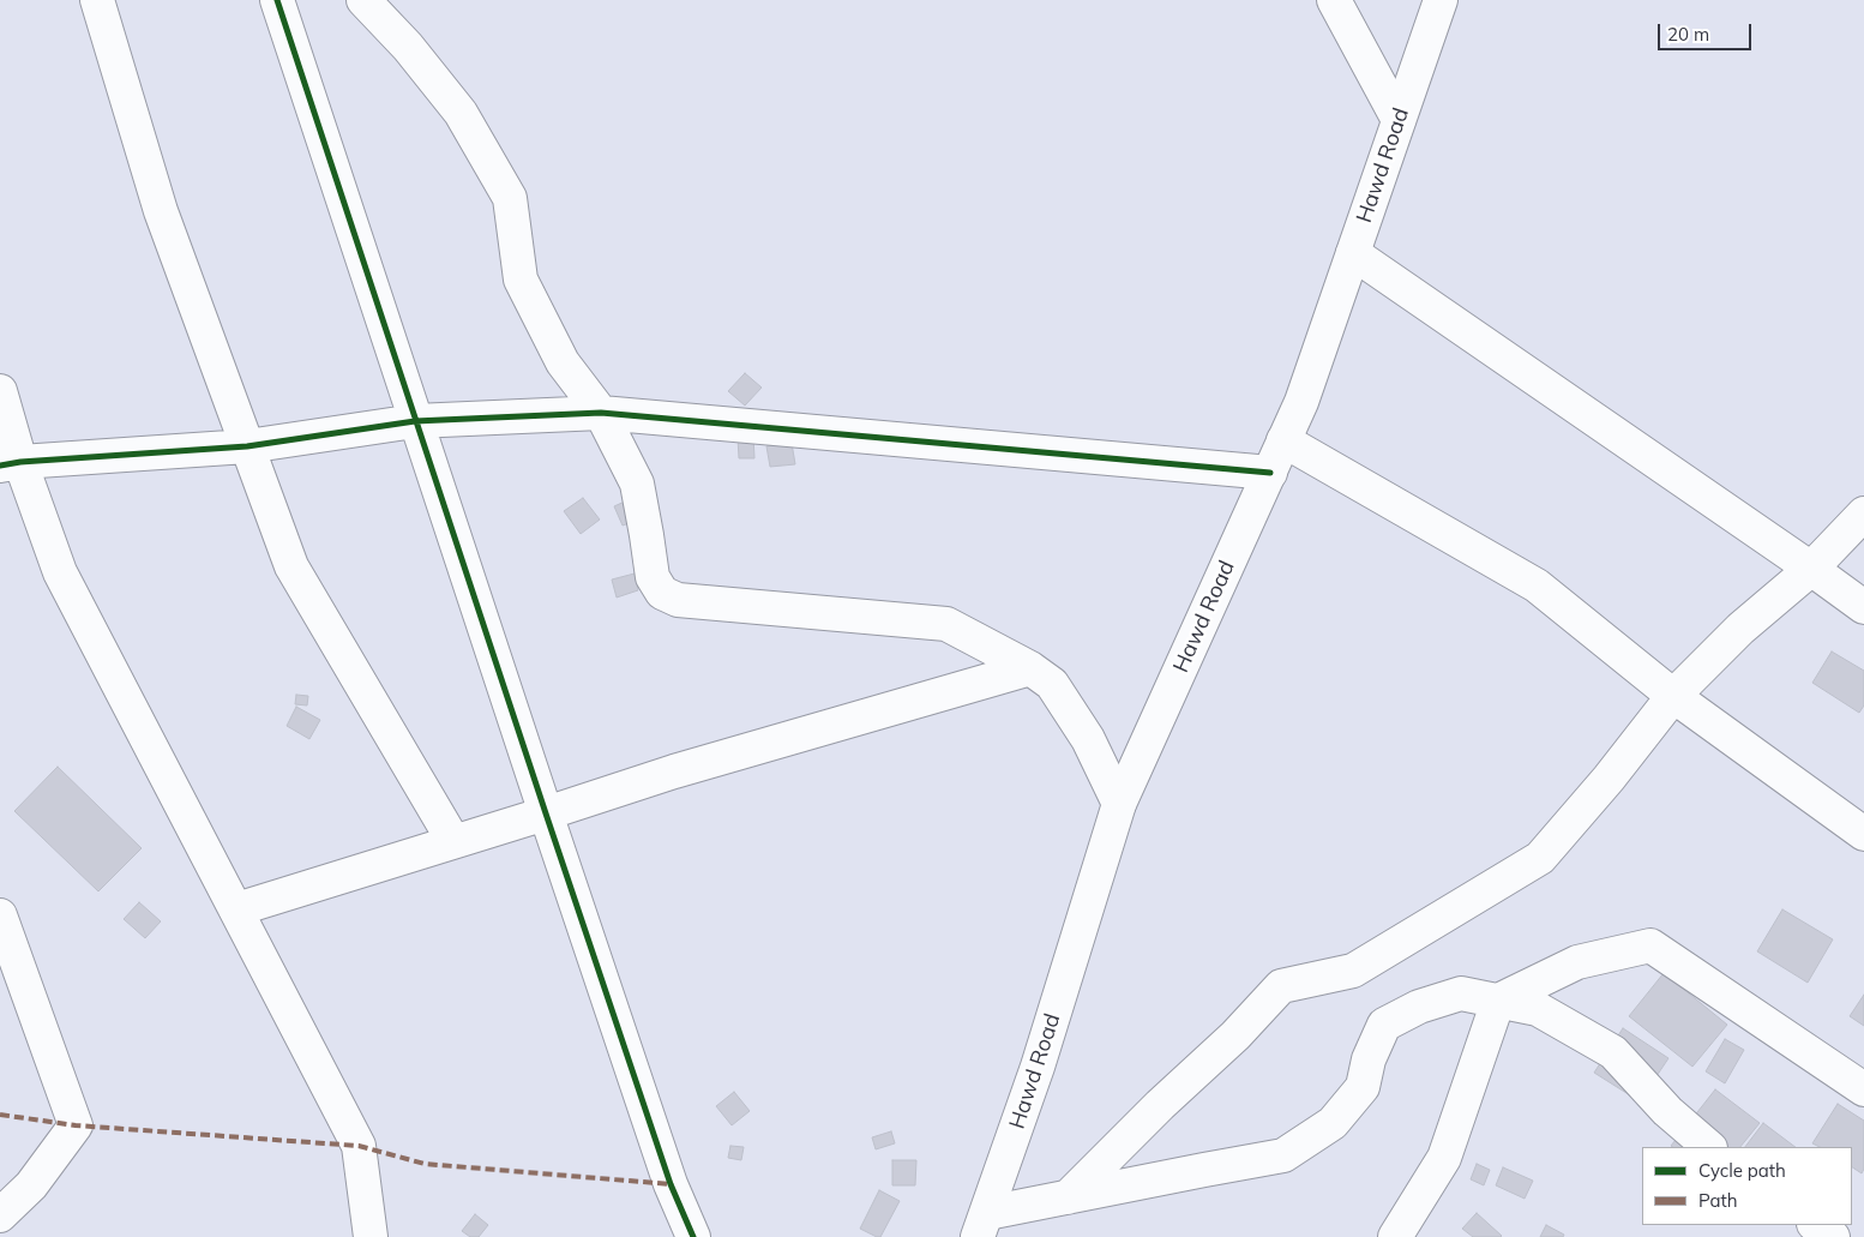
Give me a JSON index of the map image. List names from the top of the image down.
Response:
{
  "streets": {
    "street": ["Hawd Road"]
  },
  "legend": ["Cycle path", "Path"],
  "scale_bar": "20 m"
}
